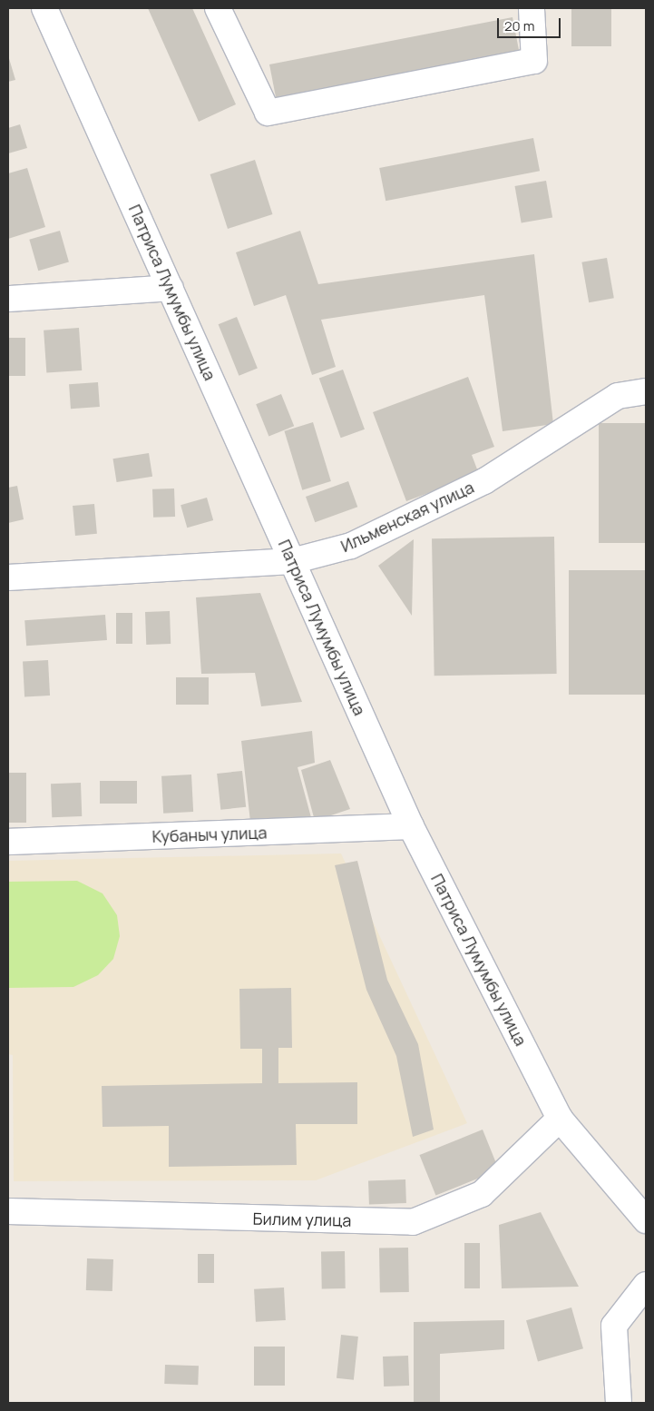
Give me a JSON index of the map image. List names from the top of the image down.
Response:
{
  "streets": {
    "street": [
      "Патриса Лумумбы улица",
      "Ильменская улица",
      "Кубаныч улица",
      "Билим улица"
    ]
  },
  "crossings": [
    ["Патриса Лумумбы улица", "Ильменская улица"],
    ["Патриса Лумумбы улица", "Кубаныч улица"],
    ["Патриса Лумумбы улица", "Билим улица"]
  ],
  "scale_bar": "20 m"
}
